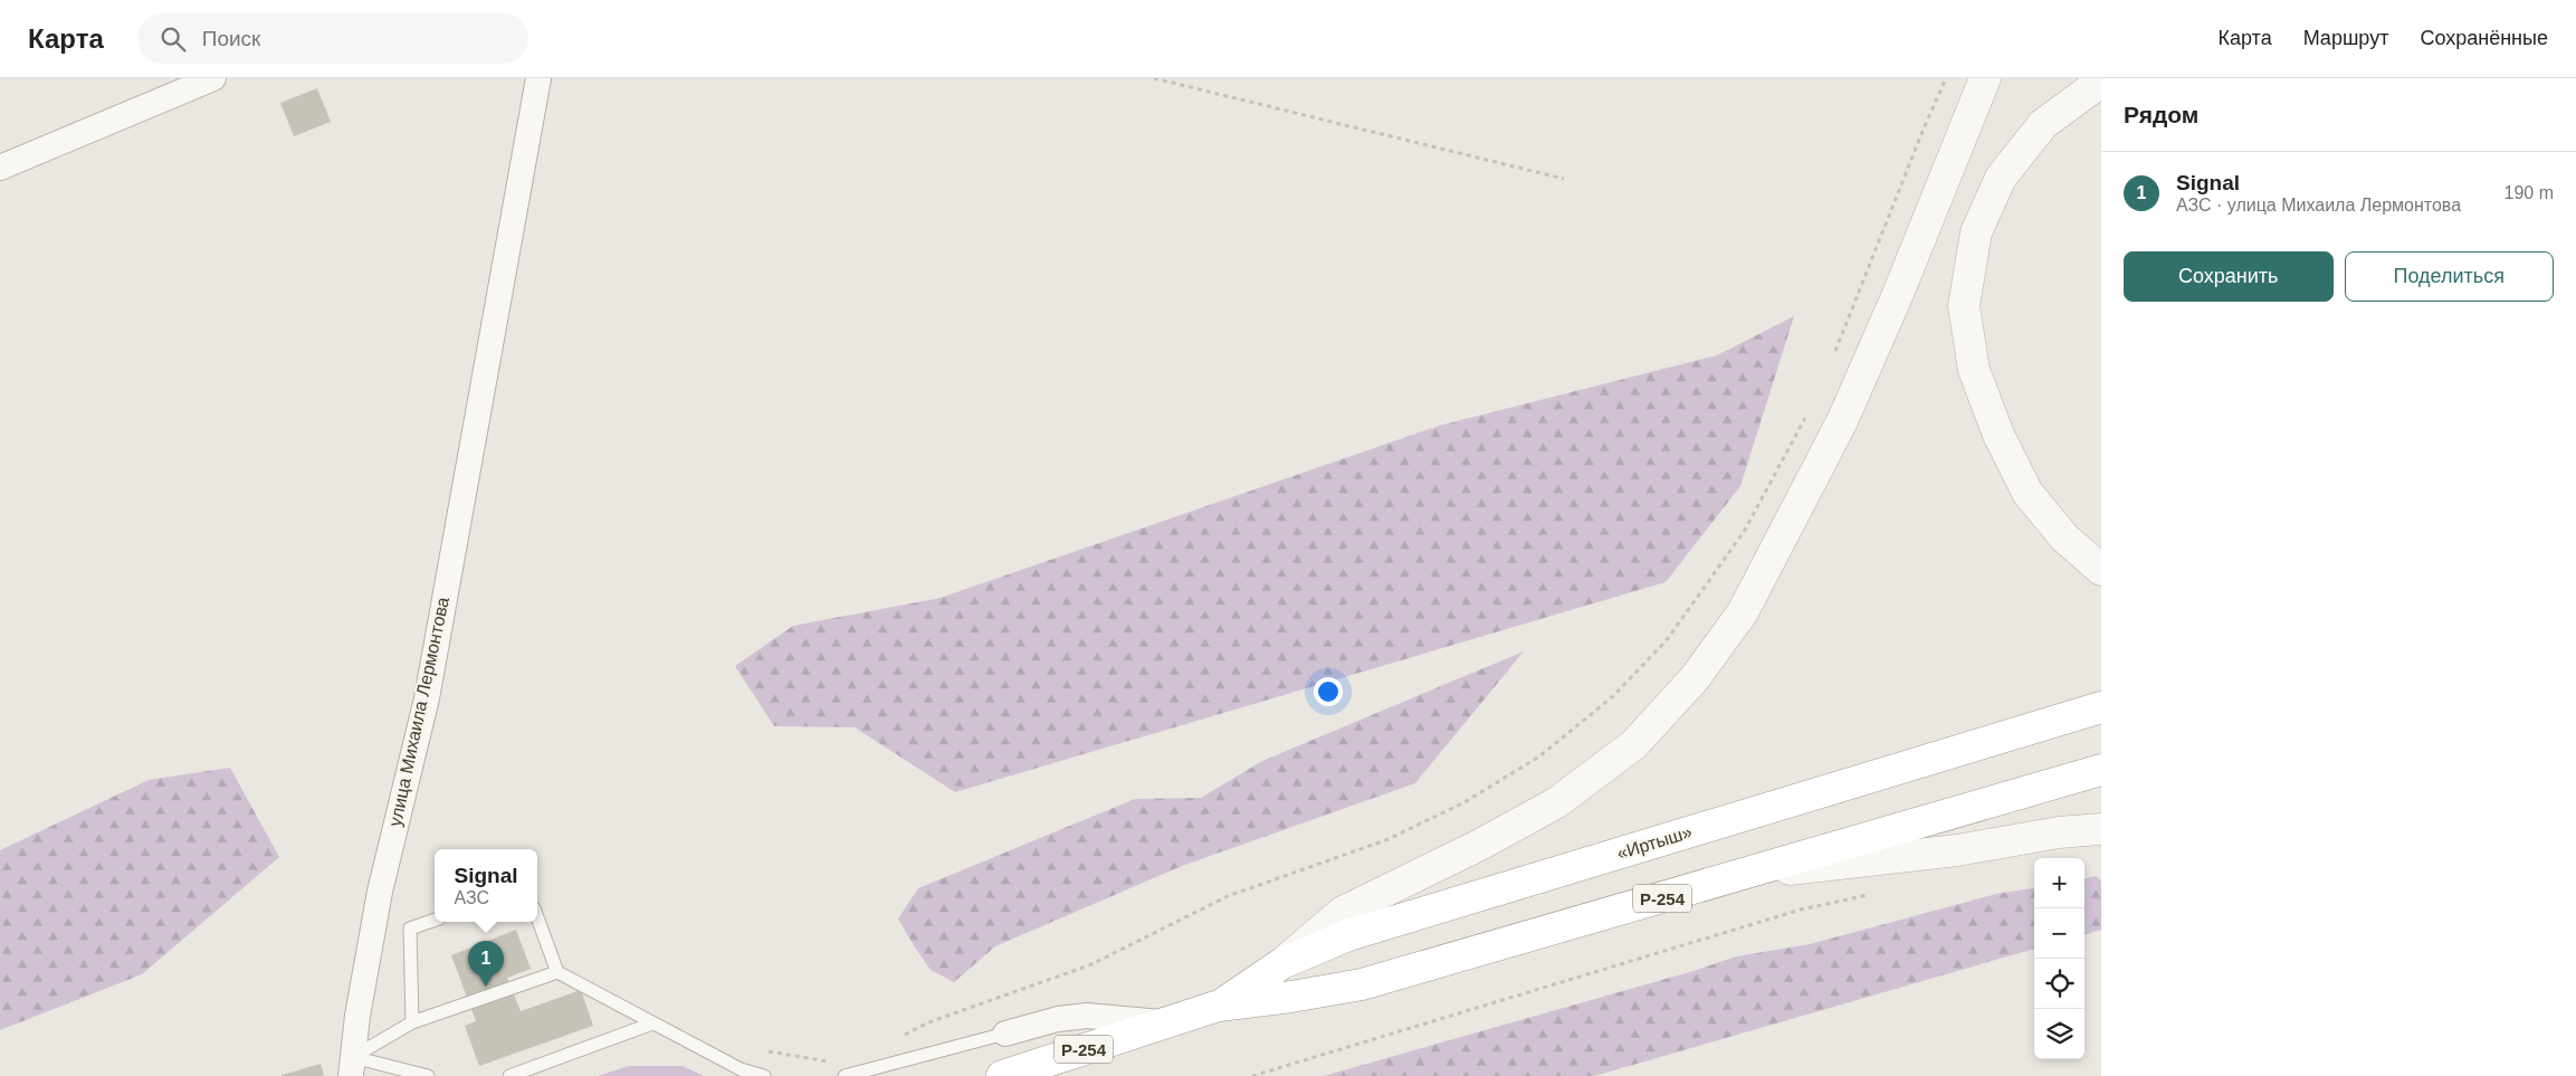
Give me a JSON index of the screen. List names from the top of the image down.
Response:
{
  "streets": {
    "highway": ["«Иртыш»", "Р-254"],
    "street": ["улица Михаила Лермонтова"]
  },
  "page": {
    "header": "Карта",
    "search": "Поиск",
    "nav": ["Карта", "Маршрут", "Сохранённые"],
    "heading": "Рядом",
    "list": [
      {
        "mark": "1",
        "name": "Signal",
        "note": "АЗС · улица Михаила Лермонтова",
        "value": "190 m"
      }
    ],
    "buttons": ["Сохранить", "Поделиться"],
    "popup": ["Signal", "АЗС"],
    "map_buttons": ["+", "−"],
    "pins": "1"
  }
}
